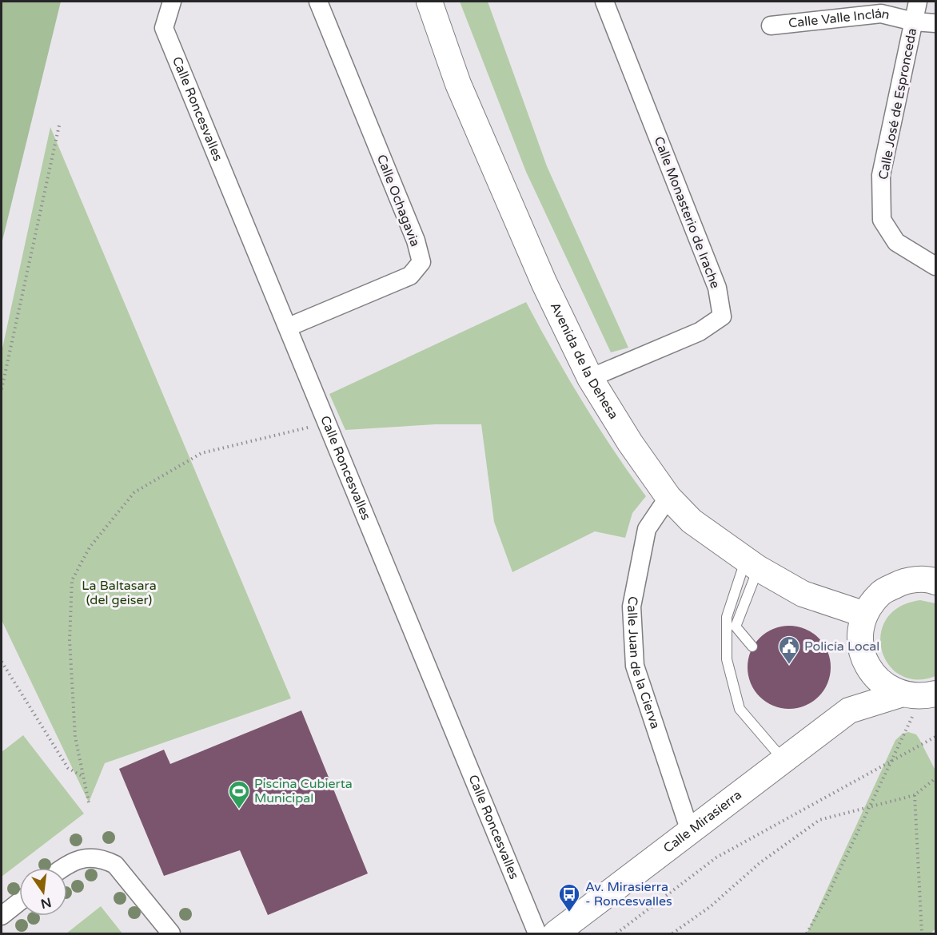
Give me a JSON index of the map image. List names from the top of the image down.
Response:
{
  "streets": {
    "street": [
      "Calle Valle Inclán",
      "Calle José de Espronceda",
      "Calle Roncesvalles",
      "Calle Ochagavia",
      "Calle Monasterio de Irache",
      "Avenida de la Dehesa",
      "Calle Juan de la Cierva",
      "Calle Mirasierra"
    ]
  },
  "crossings": [
    ["Calle Valle Inclán", "Calle José de Espronceda"],
    ["Calle Roncesvalles", "Calle Ochagavia"],
    ["Calle Monasterio de Irache", "Avenida de la Dehesa"],
    ["Avenida de la Dehesa", "Calle Juan de la Cierva"],
    ["Calle Juan de la Cierva", "Calle Mirasierra"]
  ],
  "parks": ["La Baltasara (del geiser)"],
  "places": {
    "public building": ["Policía Local"],
    "sports": ["Piscina Cubierta Municipal"],
    "bus stop": ["Av. Mirasierra - Roncesvalles"]
  },
  "north": "bottom"
}
